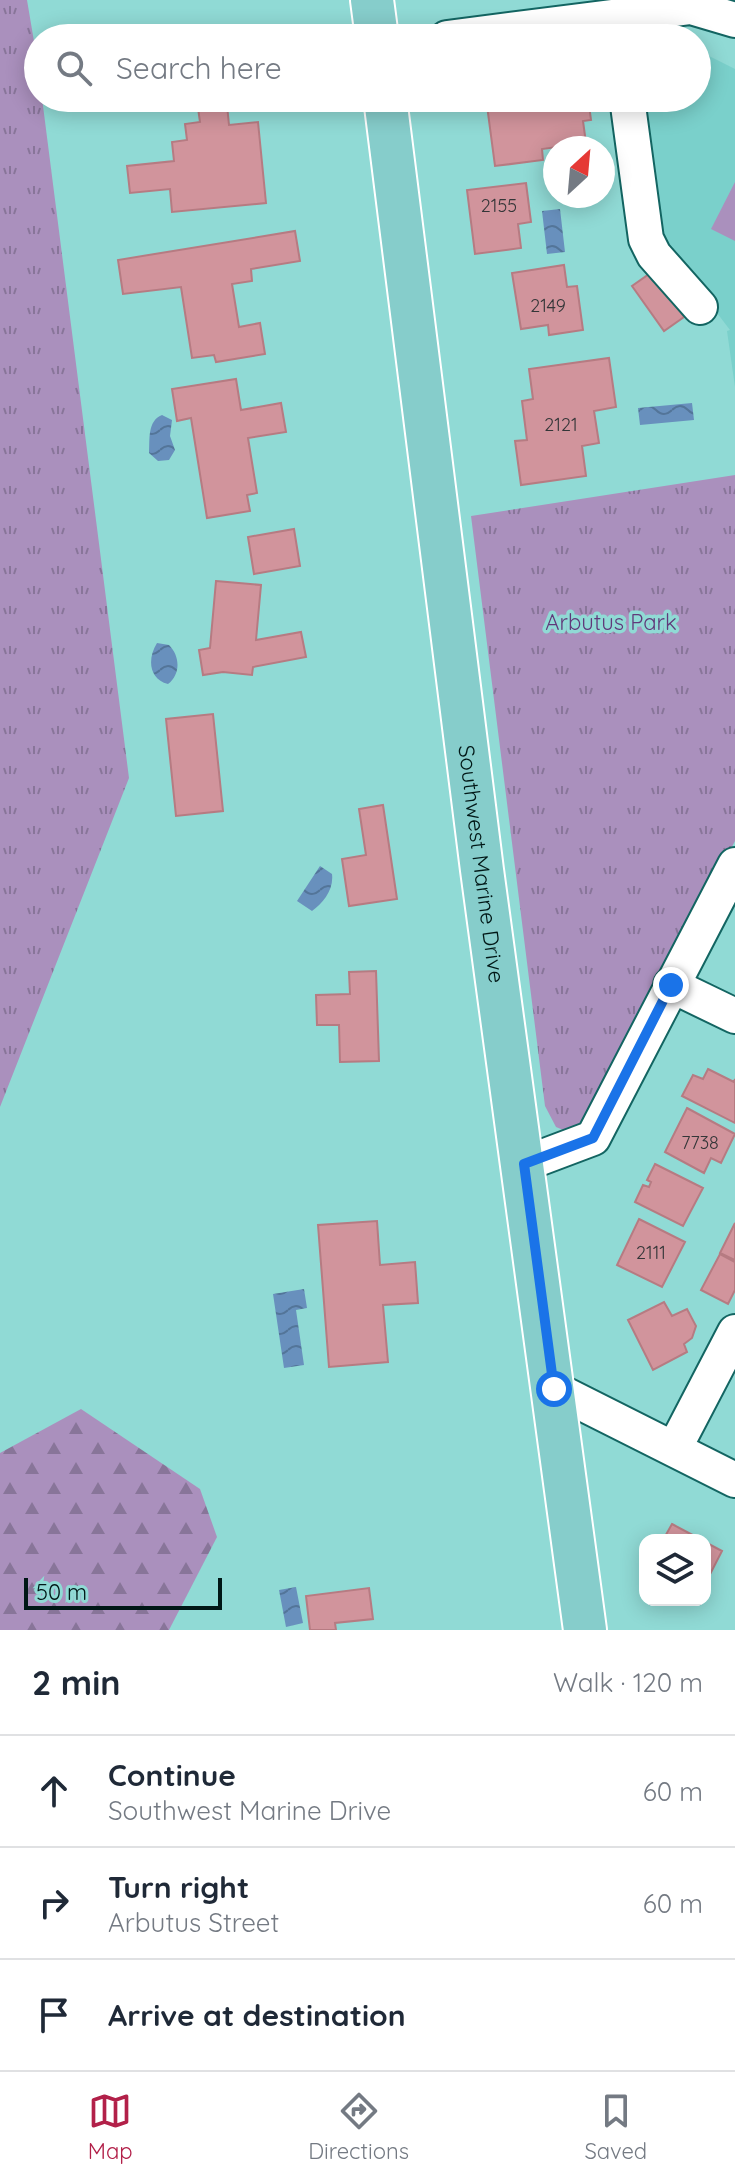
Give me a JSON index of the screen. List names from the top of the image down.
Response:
{
  "streets": {
    "main road": ["Southwest Marine Drive"]
  },
  "parks": ["Arbutus Park"],
  "house_numbers": [
    "2155",
    "2149",
    "2121",
    "7738",
    "2111"
  ],
  "scale_bar": "50 m",
  "north": "top right",
  "page": {
    "search": "Search here",
    "scale": "50 m",
    "heading": ["2 min", "Walk · 120 m"],
    "list": [
      ["Continue", "Southwest Marine Drive", "60 m"],
      ["Turn right", "Arbutus Street", "60 m"],
      "Arrive at destination"
    ],
    "nav": ["Map", "Directions", "Saved"]
  }
}
